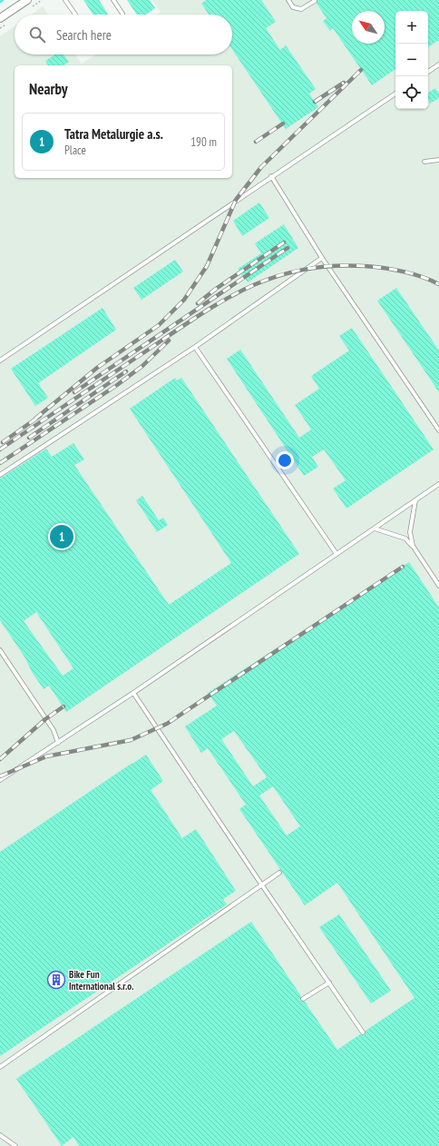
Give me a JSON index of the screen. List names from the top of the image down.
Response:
{
  "places": {
    "building": ["Bike Fun International s.r.o."]
  },
  "north": "top left",
  "page": {
    "map_buttons": ["+", "−"],
    "search": "Search here",
    "heading": "Nearby",
    "list": [
      {
        "mark": "1",
        "name": "Tatra Metalurgie a.s.",
        "note": "Place",
        "value": "190 m"
      }
    ],
    "pins": "1"
  }
}
